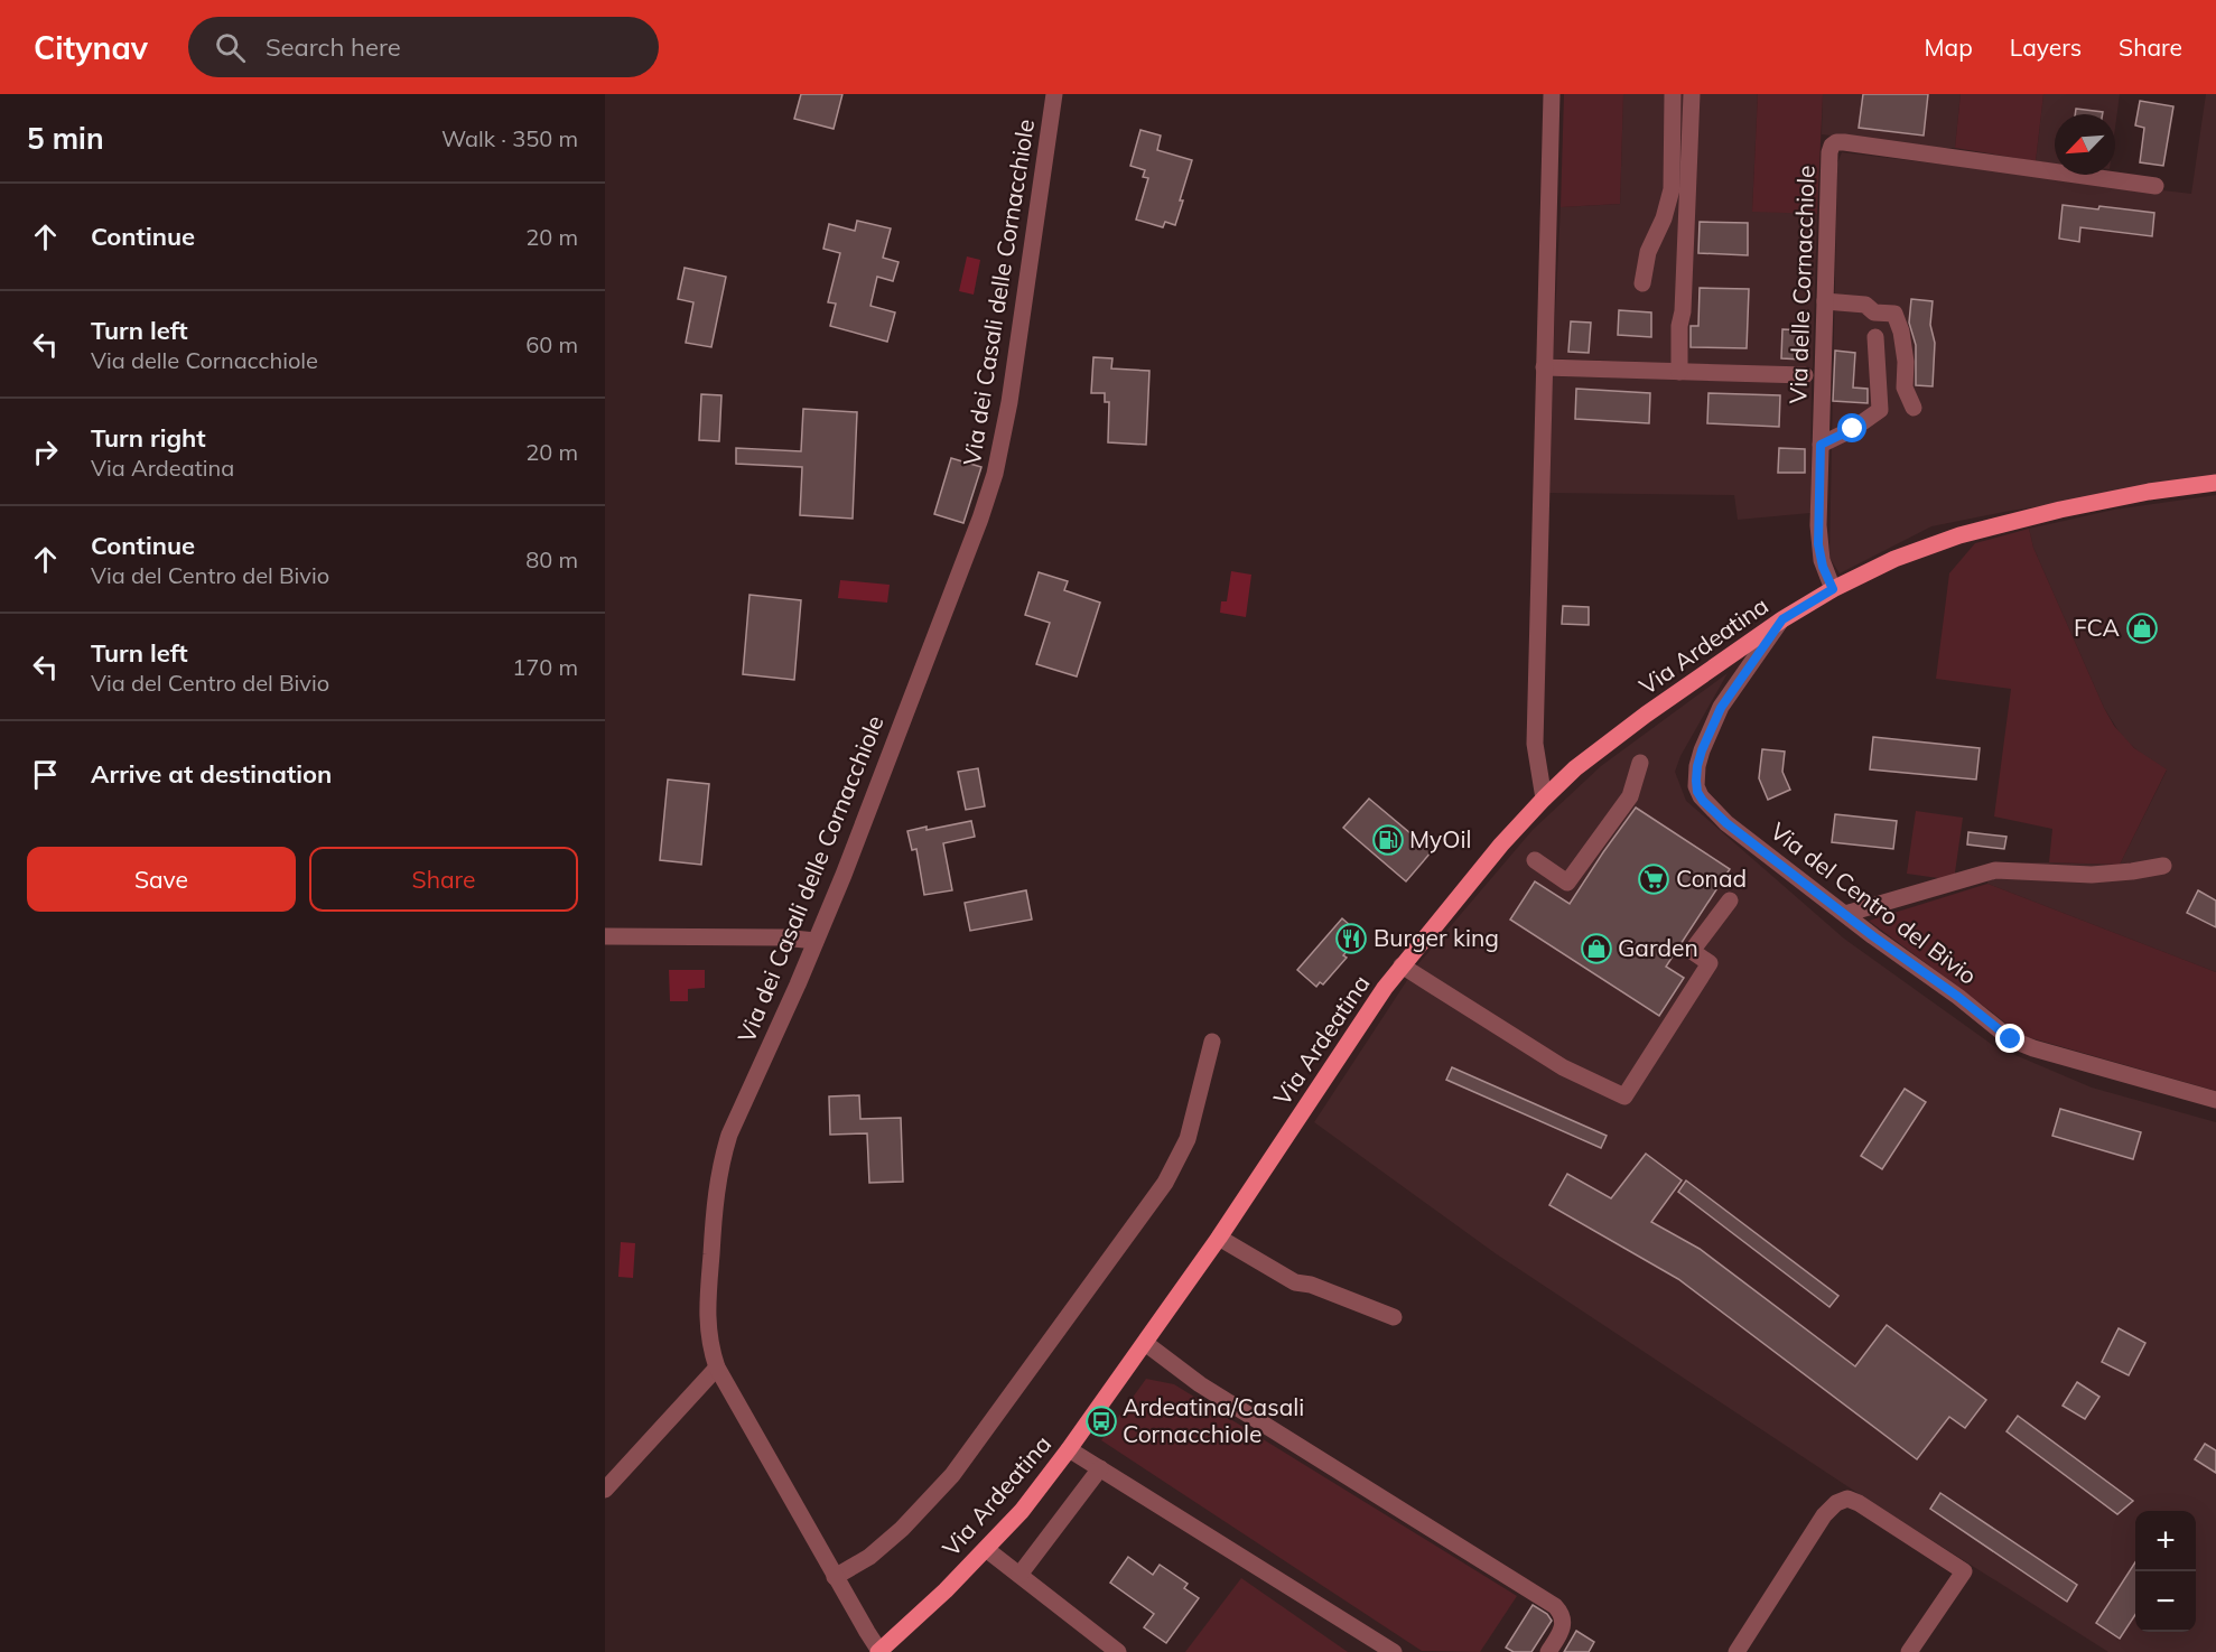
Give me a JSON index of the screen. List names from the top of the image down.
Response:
{
  "streets": {
    "main road": ["Via Ardeatina"],
    "street": ["Via delle Cornacchiole", "Via dei Casali delle Cornacchiole", "Via del Centro del Bivio"]
  },
  "crossings": [
    ["Via delle Cornacchiole", "Via Ardeatina"],
    ["Via dei Casali delle Cornacchiole", "Via Ardeatina"],
    ["Via Ardeatina", "Via del Centro del Bivio"]
  ],
  "places": {
    "shop": ["FCA", "Garden"],
    "fuel station": ["MyOil"],
    "supermarket": ["Conad"],
    "restaurant": ["Burger king"],
    "bus stop": ["Ardeatina/Casali Cornacchiole"]
  },
  "north": "bottom left",
  "page": {
    "header": "Citynav",
    "search": "Search here",
    "nav": ["Map", "Layers", "Share"],
    "heading": ["5 min", "Walk · 350 m"],
    "list": [
      ["Continue", "20 m"],
      ["Turn left", "Via delle Cornacchiole", "60 m"],
      ["Turn right", "Via Ardeatina", "20 m"],
      ["Continue", "Via del Centro del Bivio", "80 m"],
      ["Turn left", "Via del Centro del Bivio", "170 m"],
      "Arrive at destination"
    ],
    "buttons": ["Save", "Share"],
    "map_buttons": ["+", "−"]
  }
}
